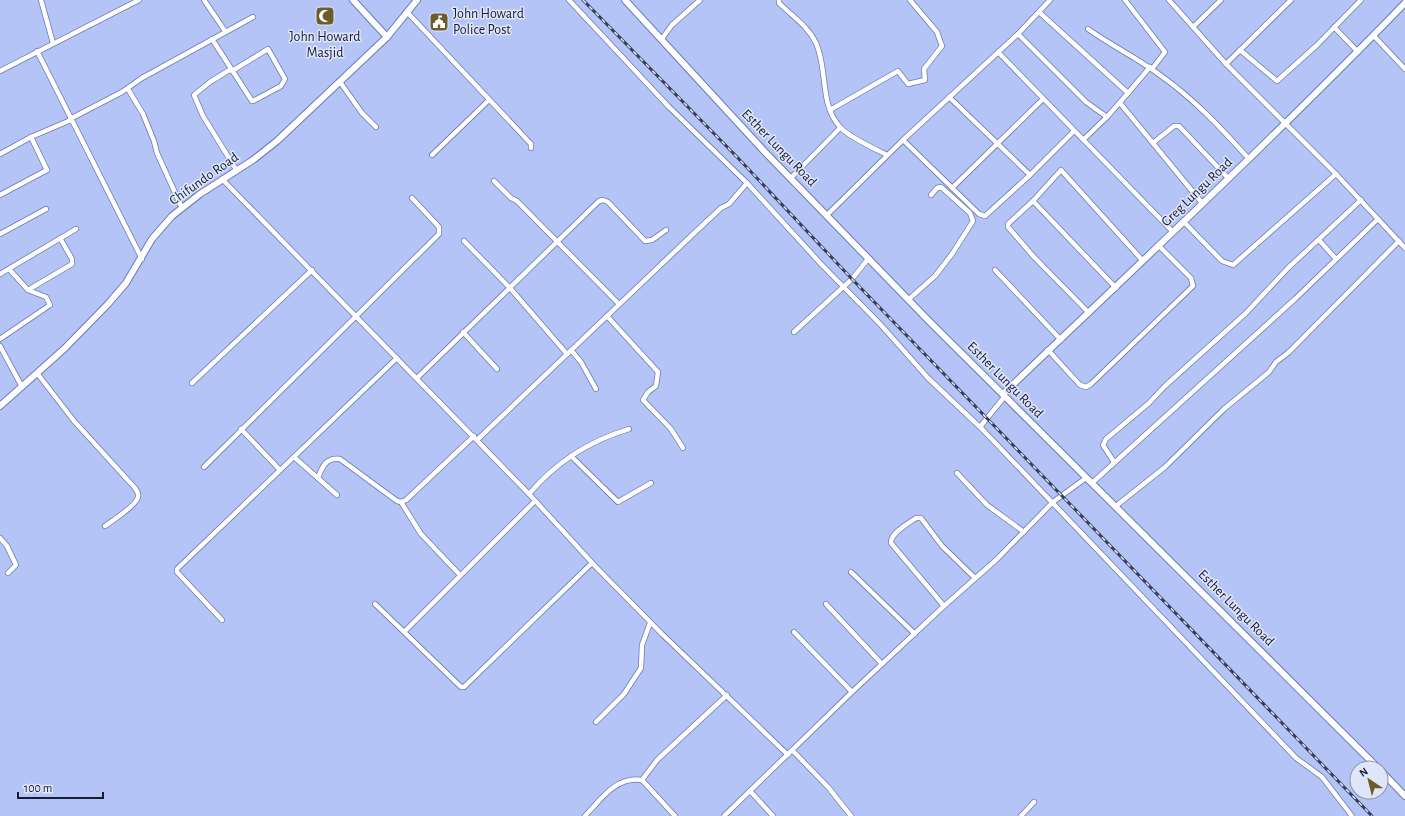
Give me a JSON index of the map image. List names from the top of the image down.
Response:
{
  "streets": {
    "street": ["Esther Lungu Road", "Chifundo Road", "Greg Lungu Road"]
  },
  "crossings": [
    ["Esther Lungu Road", "Greg Lungu Road"]
  ],
  "places": {
    "mosque": ["John Howard Masjid"],
    "public building": ["John Howard Police Post"]
  },
  "scale_bar": "100 m",
  "north": "top left"
}
